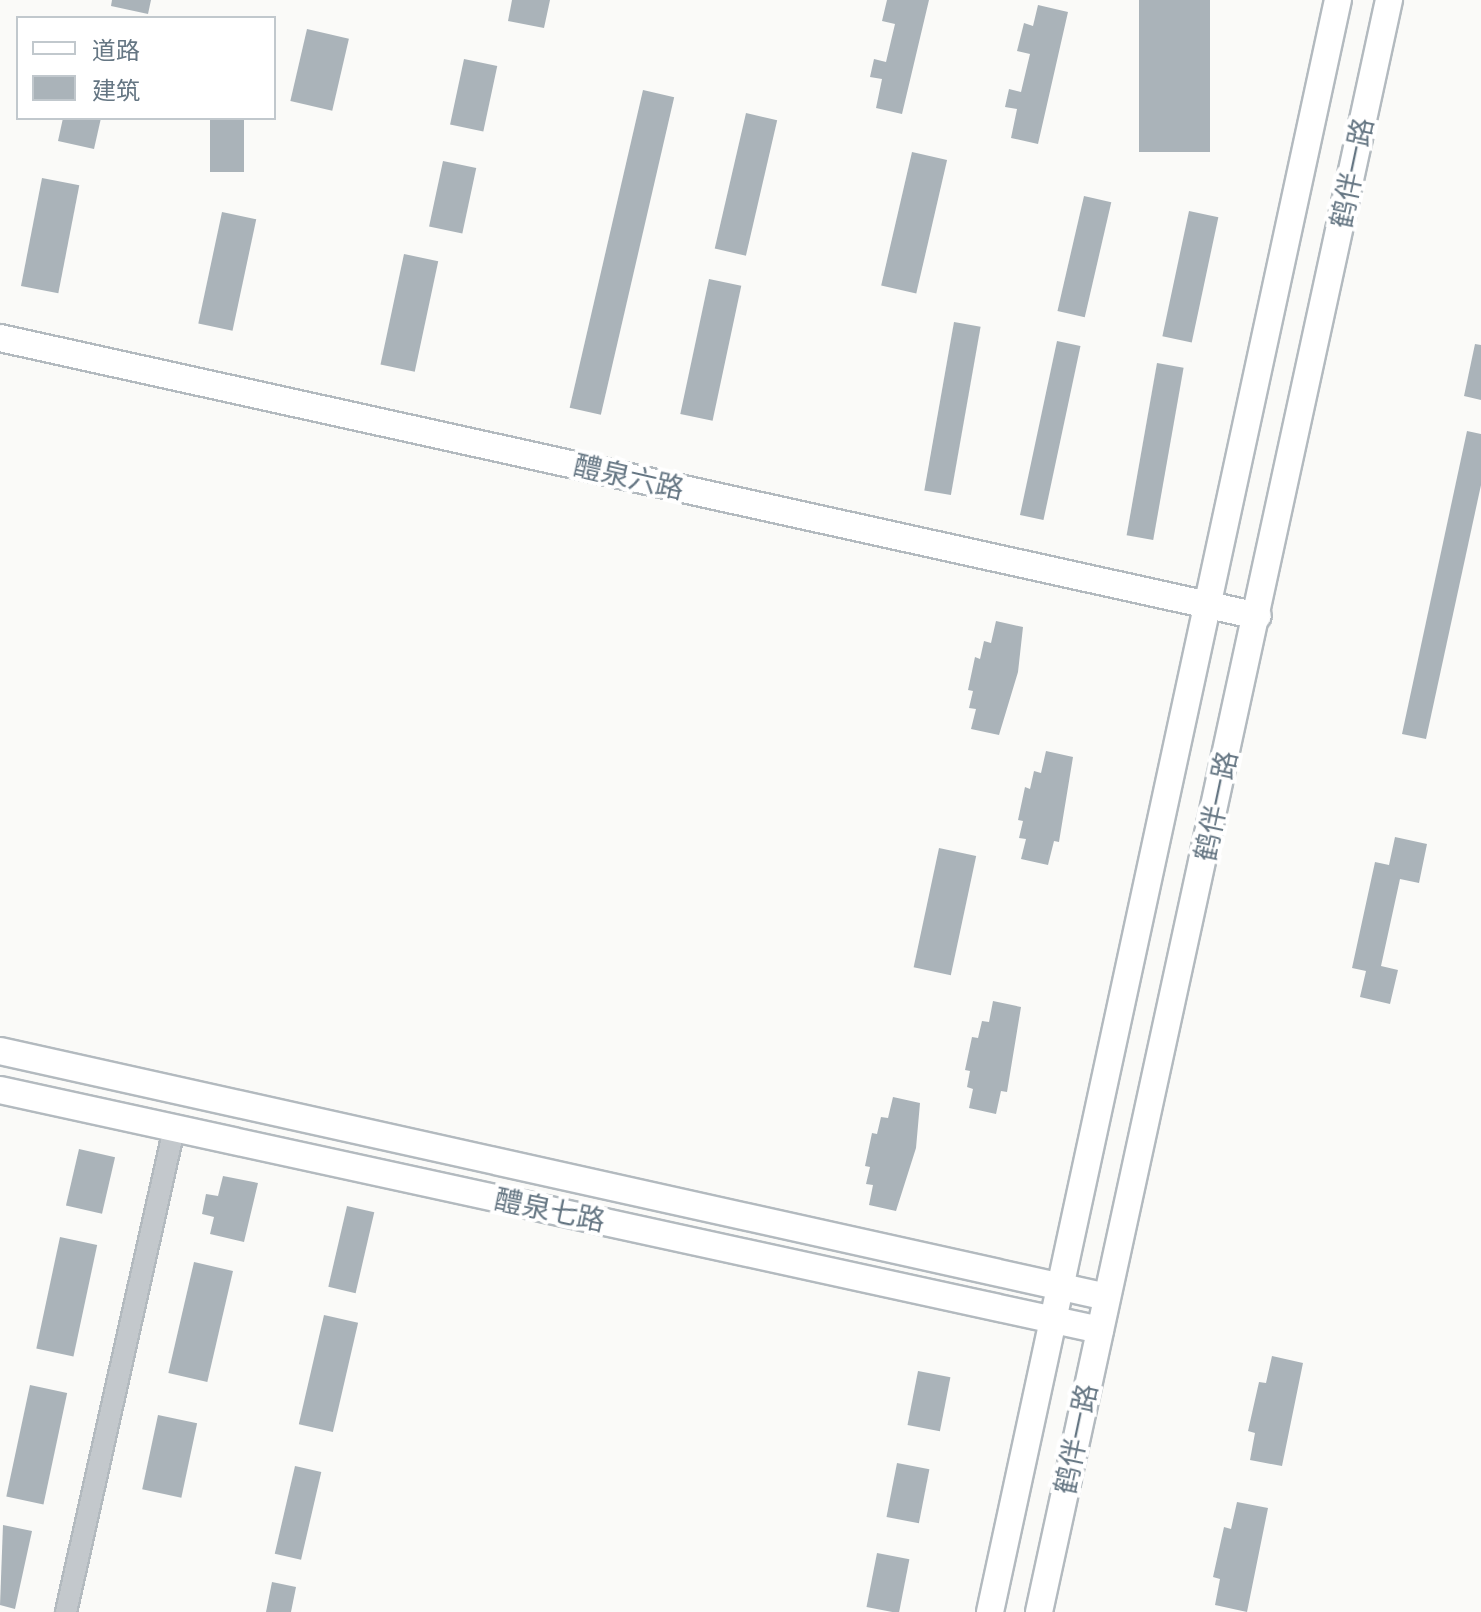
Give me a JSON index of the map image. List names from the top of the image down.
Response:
{
  "streets": {
    "main road": ["鹤伴一路", "醴泉六路", "醴泉七路"]
  },
  "crossings": [
    ["鹤伴一路", "醴泉六路"],
    ["鹤伴一路", "醴泉七路"]
  ],
  "legend": ["道路", "建筑"]
}
